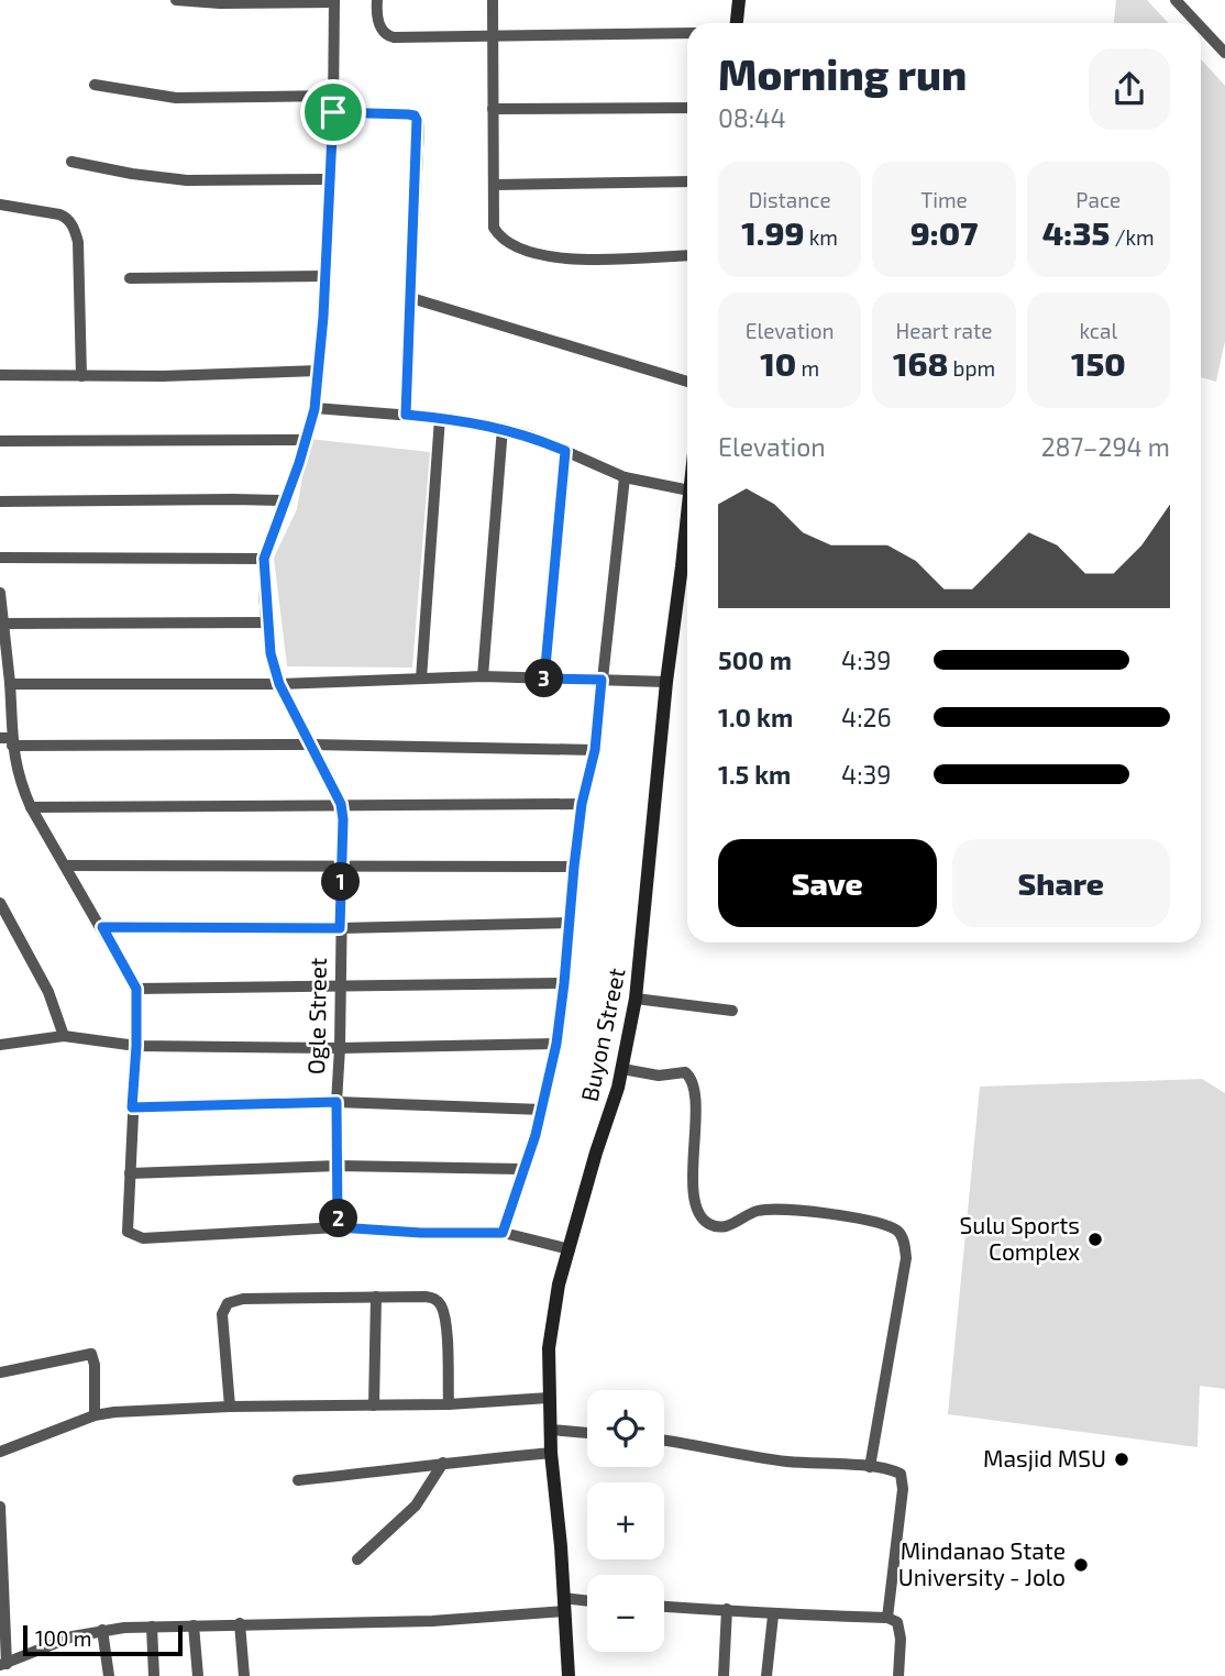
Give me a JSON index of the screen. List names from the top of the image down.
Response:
{
  "streets": {
    "main road": ["Buyon Street"],
    "street": ["Ogle Street"]
  },
  "places": ["Sulu Sports Complex", "Masjid MSU", "Mindanao State University - Jolo"],
  "scale_bar": "100 m",
  "page": {
    "heading": ["Morning run", "08:44"],
    "stats": [
      ["Distance", "1.99 km"],
      ["Time", "9:07"],
      ["Pace", "4:35 /km"],
      ["Elevation", "10 m"],
      ["Heart rate", "168 bpm"],
      ["kcal", "150"]
    ],
    "chart": ["Elevation", "287–294 m"],
    "list": [
      {
        "name": "500 m",
        "note": "4:39"
      },
      {
        "name": "1.0 km",
        "note": "4:26"
      },
      {
        "name": "1.5 km",
        "note": "4:39"
      }
    ],
    "pins": ["3", "1", "2"],
    "buttons": ["Save", "Share"],
    "map_buttons": ["+", "−"],
    "scale": "100 m"
  }
}
